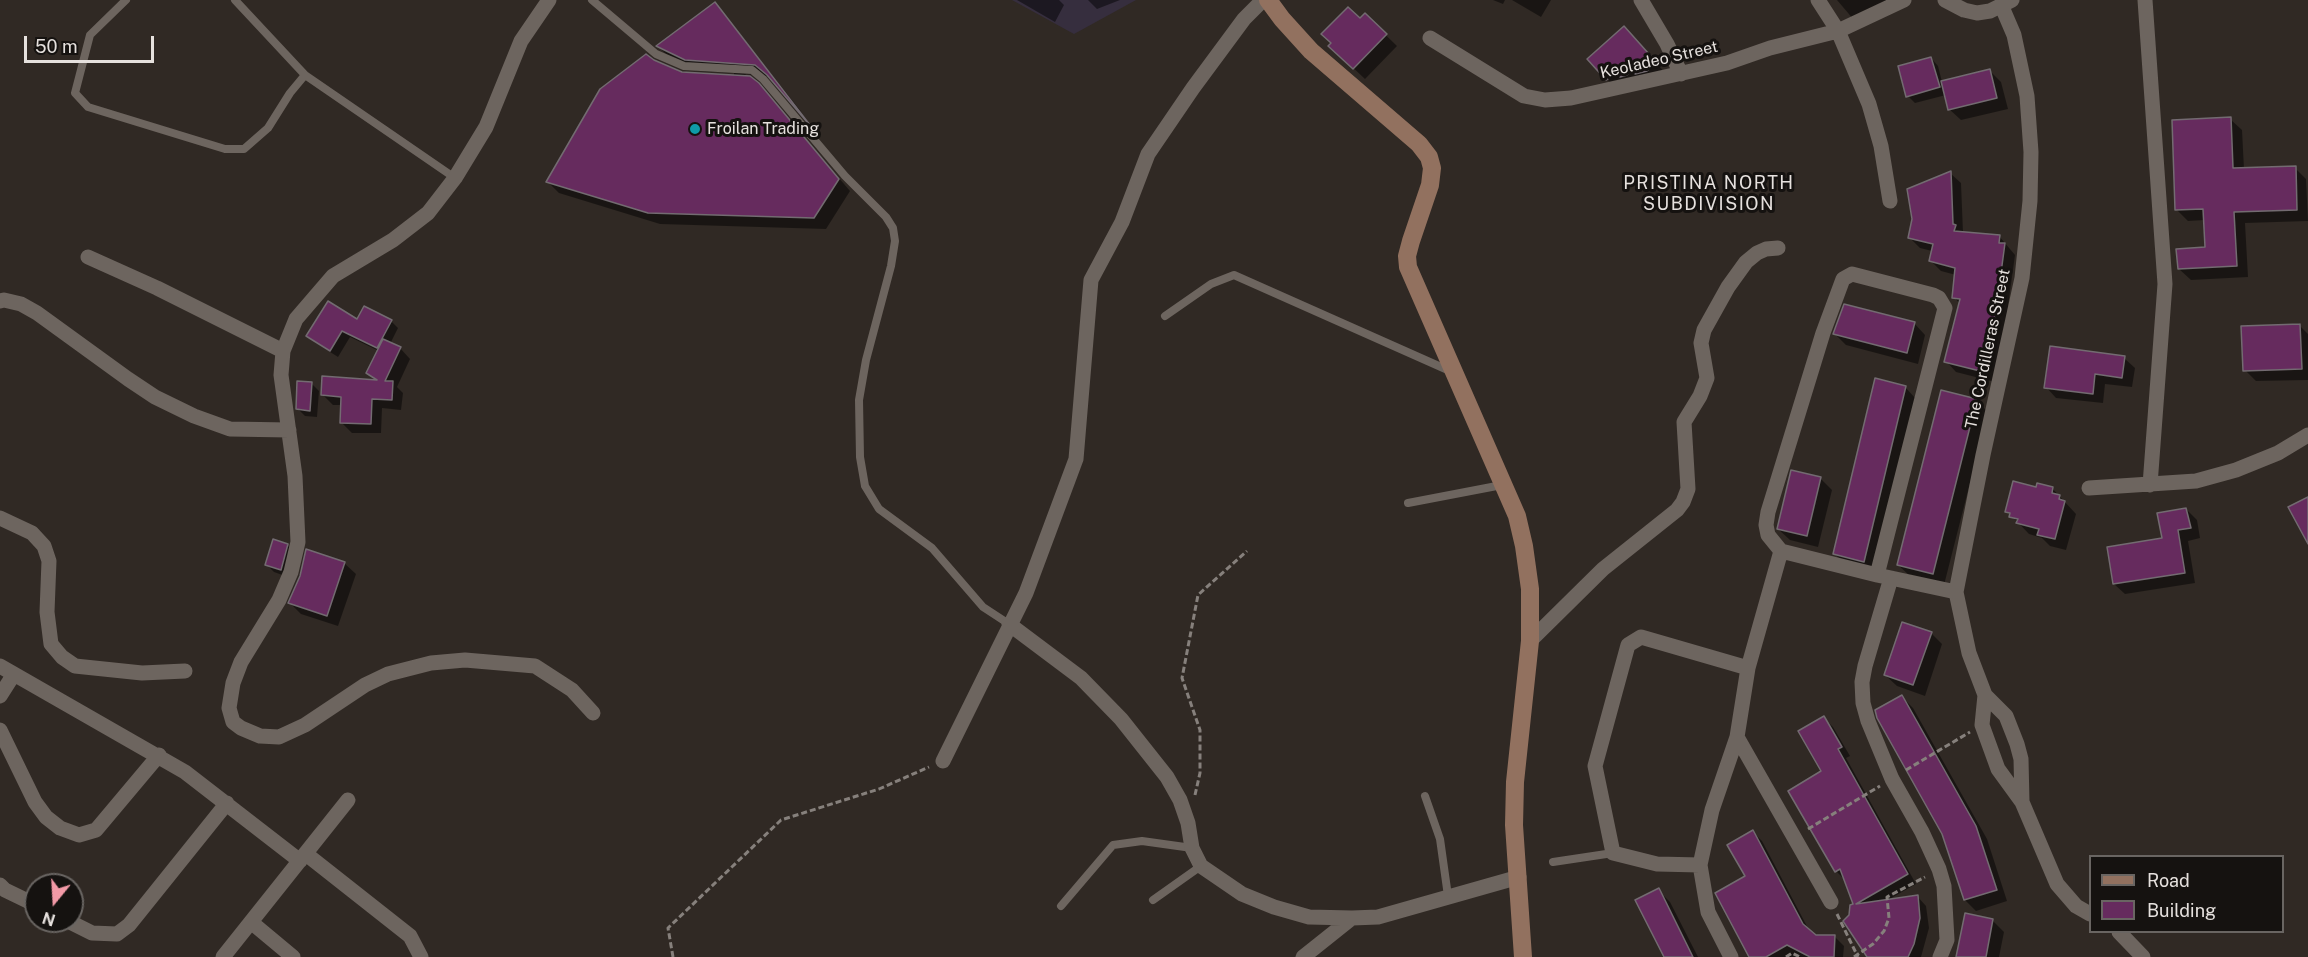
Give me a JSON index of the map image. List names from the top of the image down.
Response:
{
  "streets": {
    "street": ["Keoladeo Street", "The Cordilleras Street"]
  },
  "districts": ["PRISTINA NORTH SUBDIVISION"],
  "places": ["Froilan Trading"],
  "legend": ["Road", "Building"],
  "scale_bar": "50 m",
  "north": "bottom"
}
